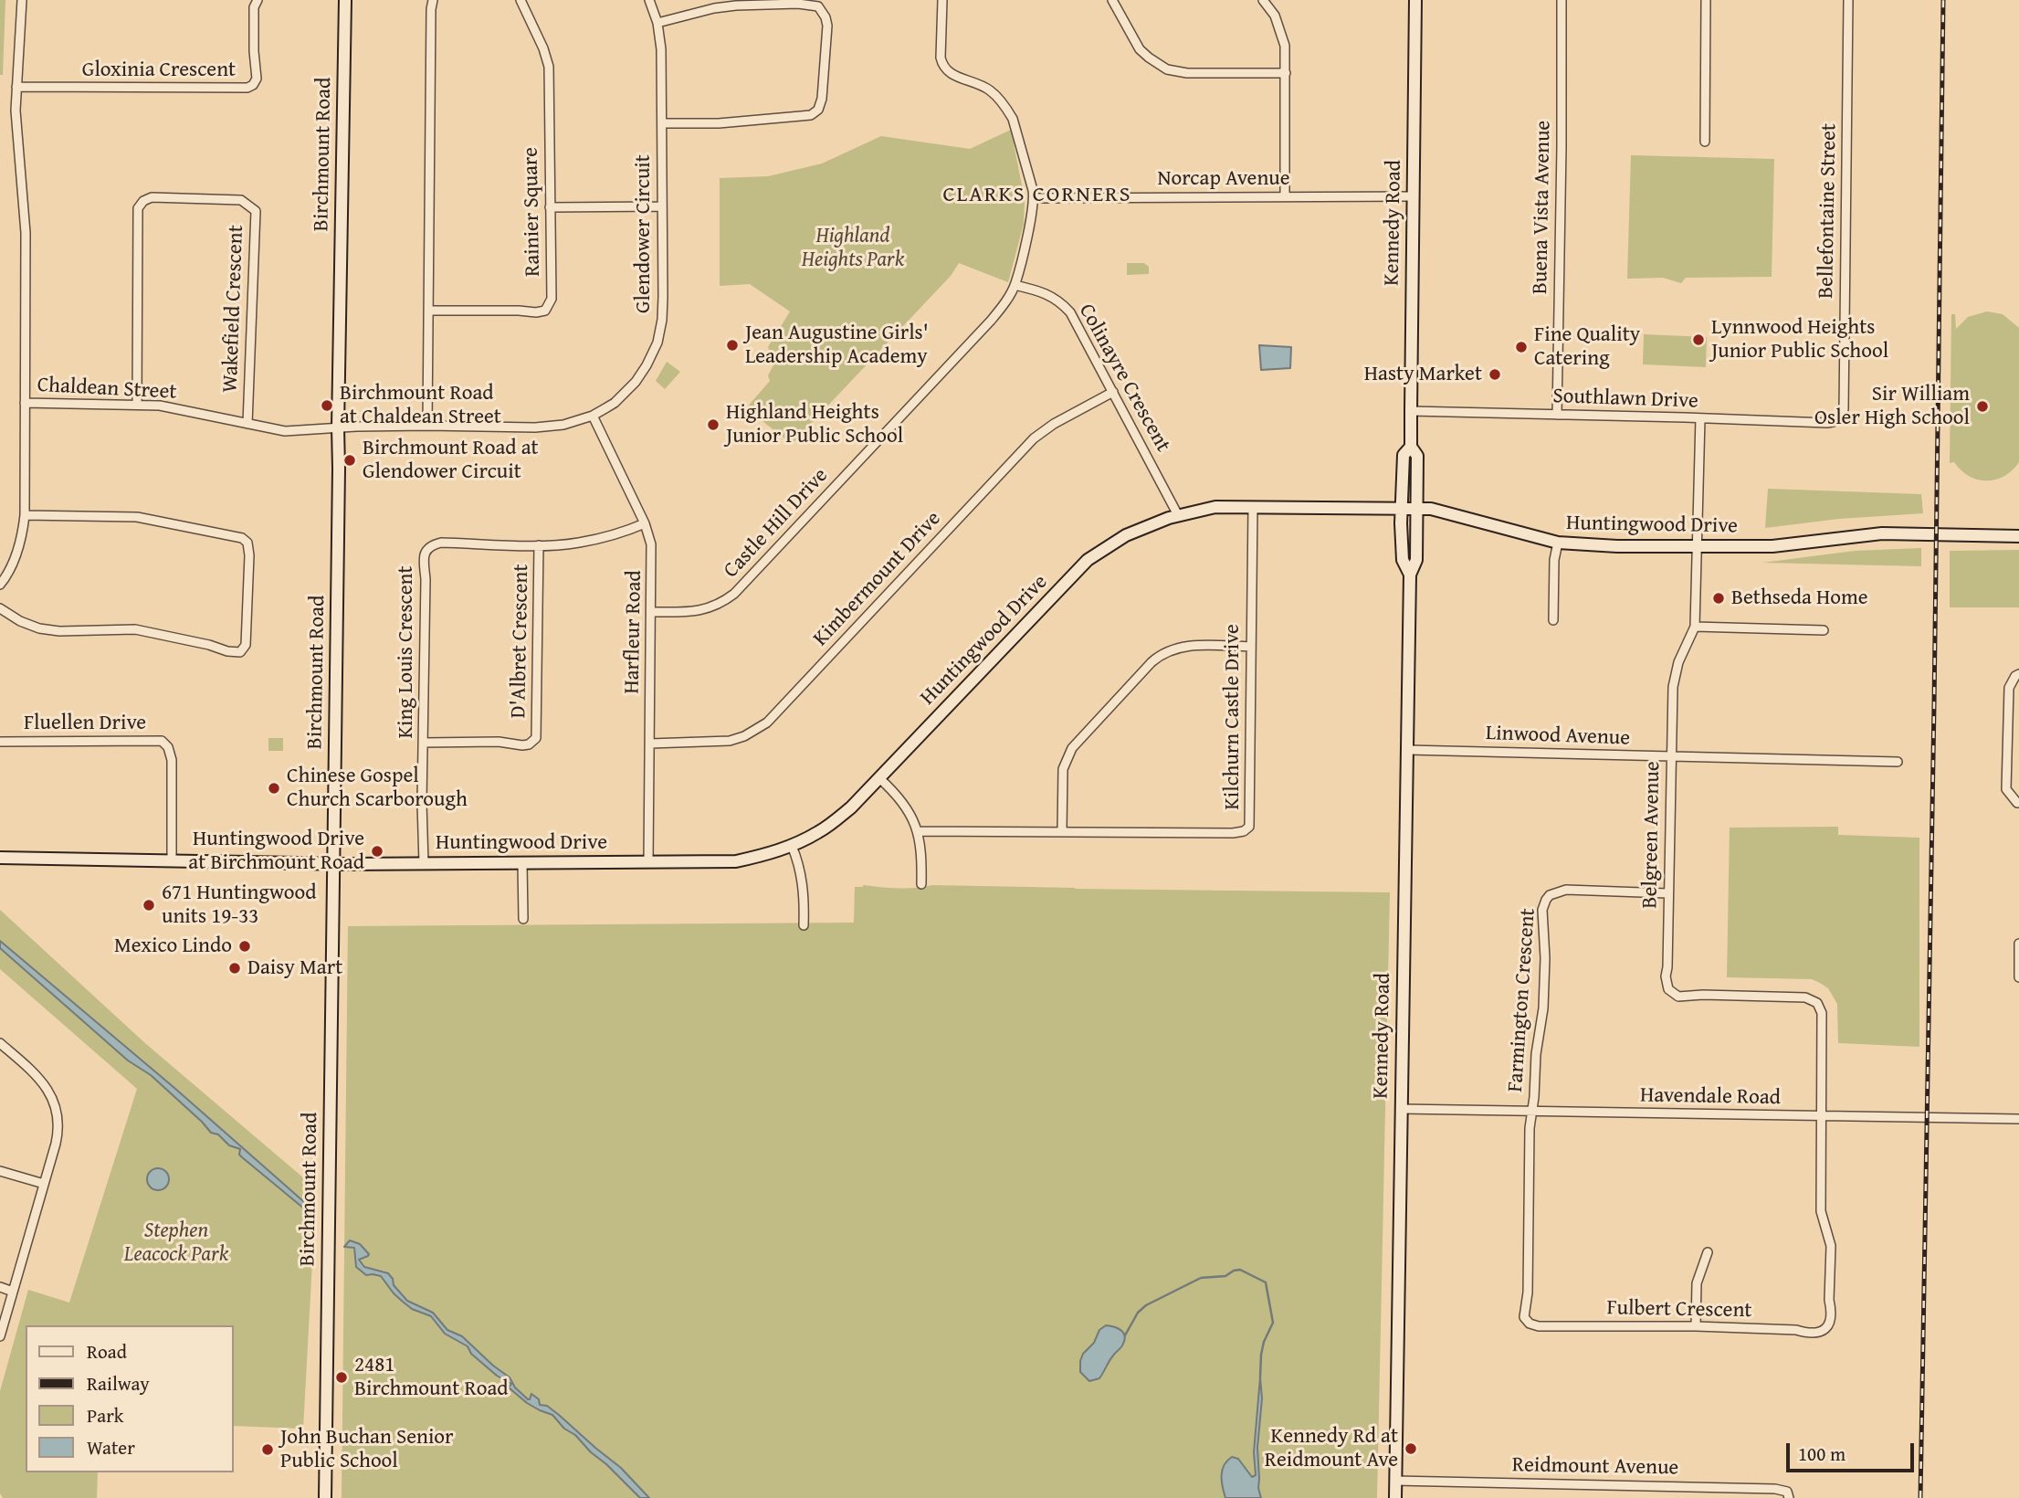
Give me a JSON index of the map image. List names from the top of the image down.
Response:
{
  "streets": {
    "main road": ["Birchmount Road", "Kennedy Road", "Huntingwood Drive"],
    "street": [
      "Gloxinia Crescent",
      "Norcap Avenue",
      "Buena Vista Avenue",
      "Bellefontaine Street",
      "Rainier Square",
      "Glendower Circuit",
      "Wakefield Crescent",
      "Colinayre Crescent",
      "Chaldean Street",
      "Southlawn Drive",
      "Castle Hill Drive",
      "Kimbermount Drive",
      "Harfleur Road",
      "D'Albret Crescent",
      "King Louis Crescent",
      "Kilchurn Castle Drive",
      "Fluellen Drive",
      "Linwood Avenue",
      "Belgreen Avenue",
      "Farmington Crescent",
      "Havendale Road",
      "Fulbert Crescent",
      "Reidmount Avenue"
    ]
  },
  "crossings": [
    ["Birchmount Road", "Glendower Circuit"],
    ["Birchmount Road", "Chaldean Street"],
    ["Birchmount Road", "Huntingwood Drive"],
    ["Norcap Avenue", "Kennedy Road"],
    ["Norcap Avenue", "Castle Hill Drive"],
    ["Buena Vista Avenue", "Southlawn Drive"],
    ["Bellefontaine Street", "Southlawn Drive"],
    ["Kennedy Road", "Southlawn Drive"],
    ["Kennedy Road", "Huntingwood Drive"],
    ["Kennedy Road", "Linwood Avenue"],
    ["Kennedy Road", "Havendale Road"],
    ["Kennedy Road", "Reidmount Avenue"],
    ["Glendower Circuit", "Chaldean Street"],
    ["Glendower Circuit", "Harfleur Road"],
    ["Wakefield Crescent", "Chaldean Street"],
    ["Colinayre Crescent", "Castle Hill Drive"],
    ["Colinayre Crescent", "Huntingwood Drive"],
    ["Colinayre Crescent", "Kimbermount Drive"],
    ["Southlawn Drive", "Belgreen Avenue"],
    ["Castle Hill Drive", "Harfleur Road"],
    ["Huntingwood Drive", "Harfleur Road"],
    ["Huntingwood Drive", "King Louis Crescent"],
    ["Huntingwood Drive", "Kilchurn Castle Drive"],
    ["Huntingwood Drive", "Fluellen Drive"],
    ["Huntingwood Drive", "Belgreen Avenue"],
    ["Kimbermount Drive", "Harfleur Road"],
    ["Harfleur Road", "King Louis Crescent"],
    ["D'Albret Crescent", "King Louis Crescent"],
    ["Linwood Avenue", "Belgreen Avenue"],
    ["Belgreen Avenue", "Farmington Crescent"],
    ["Belgreen Avenue", "Havendale Road"],
    ["Belgreen Avenue", "Fulbert Crescent"],
    ["Farmington Crescent", "Havendale Road"],
    ["Farmington Crescent", "Fulbert Crescent"],
    ["Havendale Road", "Fulbert Crescent"]
  ],
  "districts": ["CLARKS CORNERS"],
  "parks": ["Highland Heights Park", "Stephen Leacock Park"],
  "places": [
    "Lynnwood Heights Junior Public School",
    "Jean Augustine Girls' Leadership Academy",
    "Fine Quality Catering",
    "Hasty Market",
    "Birchmount Road at Chaldean Street",
    "Sir William Osler High School",
    "Highland Heights Junior Public School",
    "Birchmount Road at Glendower Circuit",
    "Bethseda Home",
    "Chinese Gospel Church Scarborough",
    "Huntingwood Drive at Birchmount Road",
    "671 Huntingwood units 19-33",
    "Mexico Lindo",
    "Daisy Mart",
    "2481 Birchmount Road",
    "Kennedy Rd at Reidmount Ave",
    "John Buchan Senior Public School"
  ],
  "legend": [
    "Road",
    "Railway",
    "Park",
    "Water"
  ],
  "scale_bar": "100 m"
}
